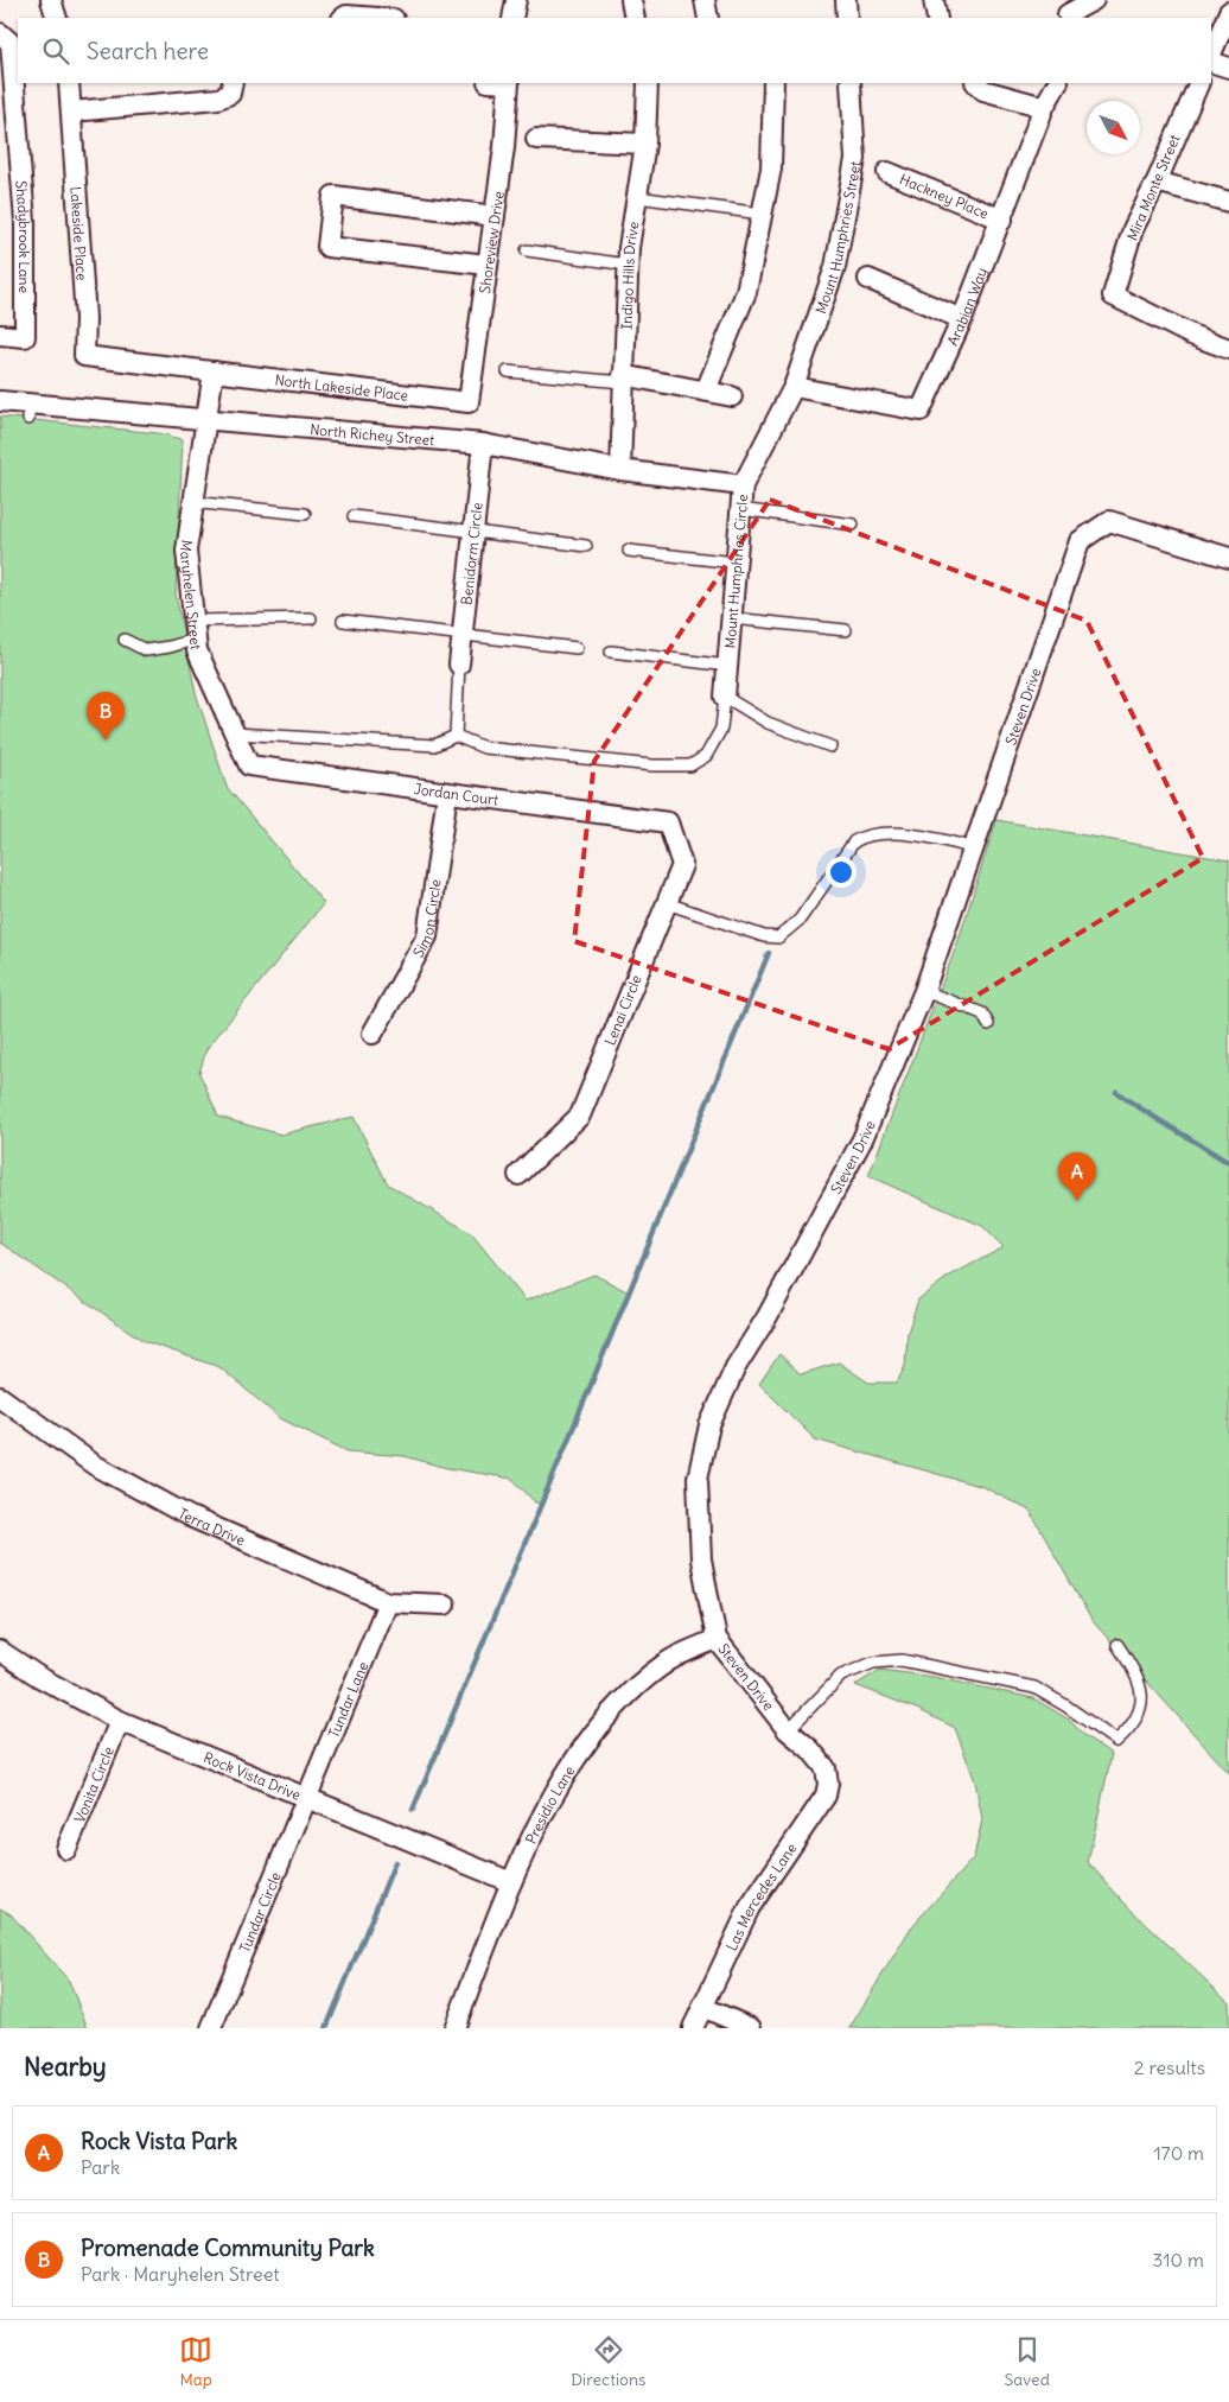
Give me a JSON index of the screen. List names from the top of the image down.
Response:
{
  "streets": {
    "street": [
      "Mira Monte Street",
      "Hackney Place",
      "Lakeside Place",
      "Mount Humphries Street",
      "Shadybrook Lane",
      "Shoreview Drive",
      "Indigo Hills Drive",
      "Arabian Way",
      "North Lakeside Place",
      "North Richey Street",
      "Benidorm Circle",
      "Mount Humphries Circle",
      "Maryhelen Street",
      "Steven Drive",
      "Jordan Court",
      "Simon Circle",
      "Lenai Circle",
      "Terra Drive",
      "Tundar Lane",
      "Rock Vista Drive",
      "Vonita Circle",
      "Presidio Lane",
      "Las Mercedes Lane",
      "Tundar Circle"
    ]
  },
  "crossings": [
    ["Hackney Place", "Arabian Way"],
    ["Lakeside Place", "North Lakeside Place"],
    ["Mount Humphries Street", "Arabian Way"],
    ["Mount Humphries Street", "Mount Humphries Circle"],
    ["Shoreview Drive", "North Lakeside Place"],
    ["Indigo Hills Drive", "North Richey Street"],
    ["Arabian Way", "Mount Humphries Circle"],
    ["North Richey Street", "Benidorm Circle"],
    ["North Richey Street", "Mount Humphries Circle"],
    ["North Richey Street", "Maryhelen Street"],
    ["Maryhelen Street", "Jordan Court"],
    ["Steven Drive", "Presidio Lane"],
    ["Steven Drive", "Las Mercedes Lane"],
    ["Jordan Court", "Simon Circle"],
    ["Jordan Court", "Lenai Circle"],
    ["Terra Drive", "Tundar Lane"],
    ["Tundar Lane", "Rock Vista Drive"],
    ["Tundar Lane", "Tundar Circle"],
    ["Rock Vista Drive", "Vonita Circle"],
    ["Rock Vista Drive", "Presidio Lane"],
    ["Rock Vista Drive", "Tundar Circle"]
  ],
  "north": "bottom right",
  "page": {
    "search": "Search here",
    "pins": ["B", "A"],
    "heading": ["Nearby", "2 results"],
    "list": [
      {
        "mark": "A",
        "name": "Rock Vista Park",
        "note": "Park",
        "value": "170 m"
      },
      {
        "mark": "B",
        "name": "Promenade Community Park",
        "note": "Park · Maryhelen Street",
        "value": "310 m"
      }
    ],
    "nav": ["Map", "Directions", "Saved"]
  }
}
